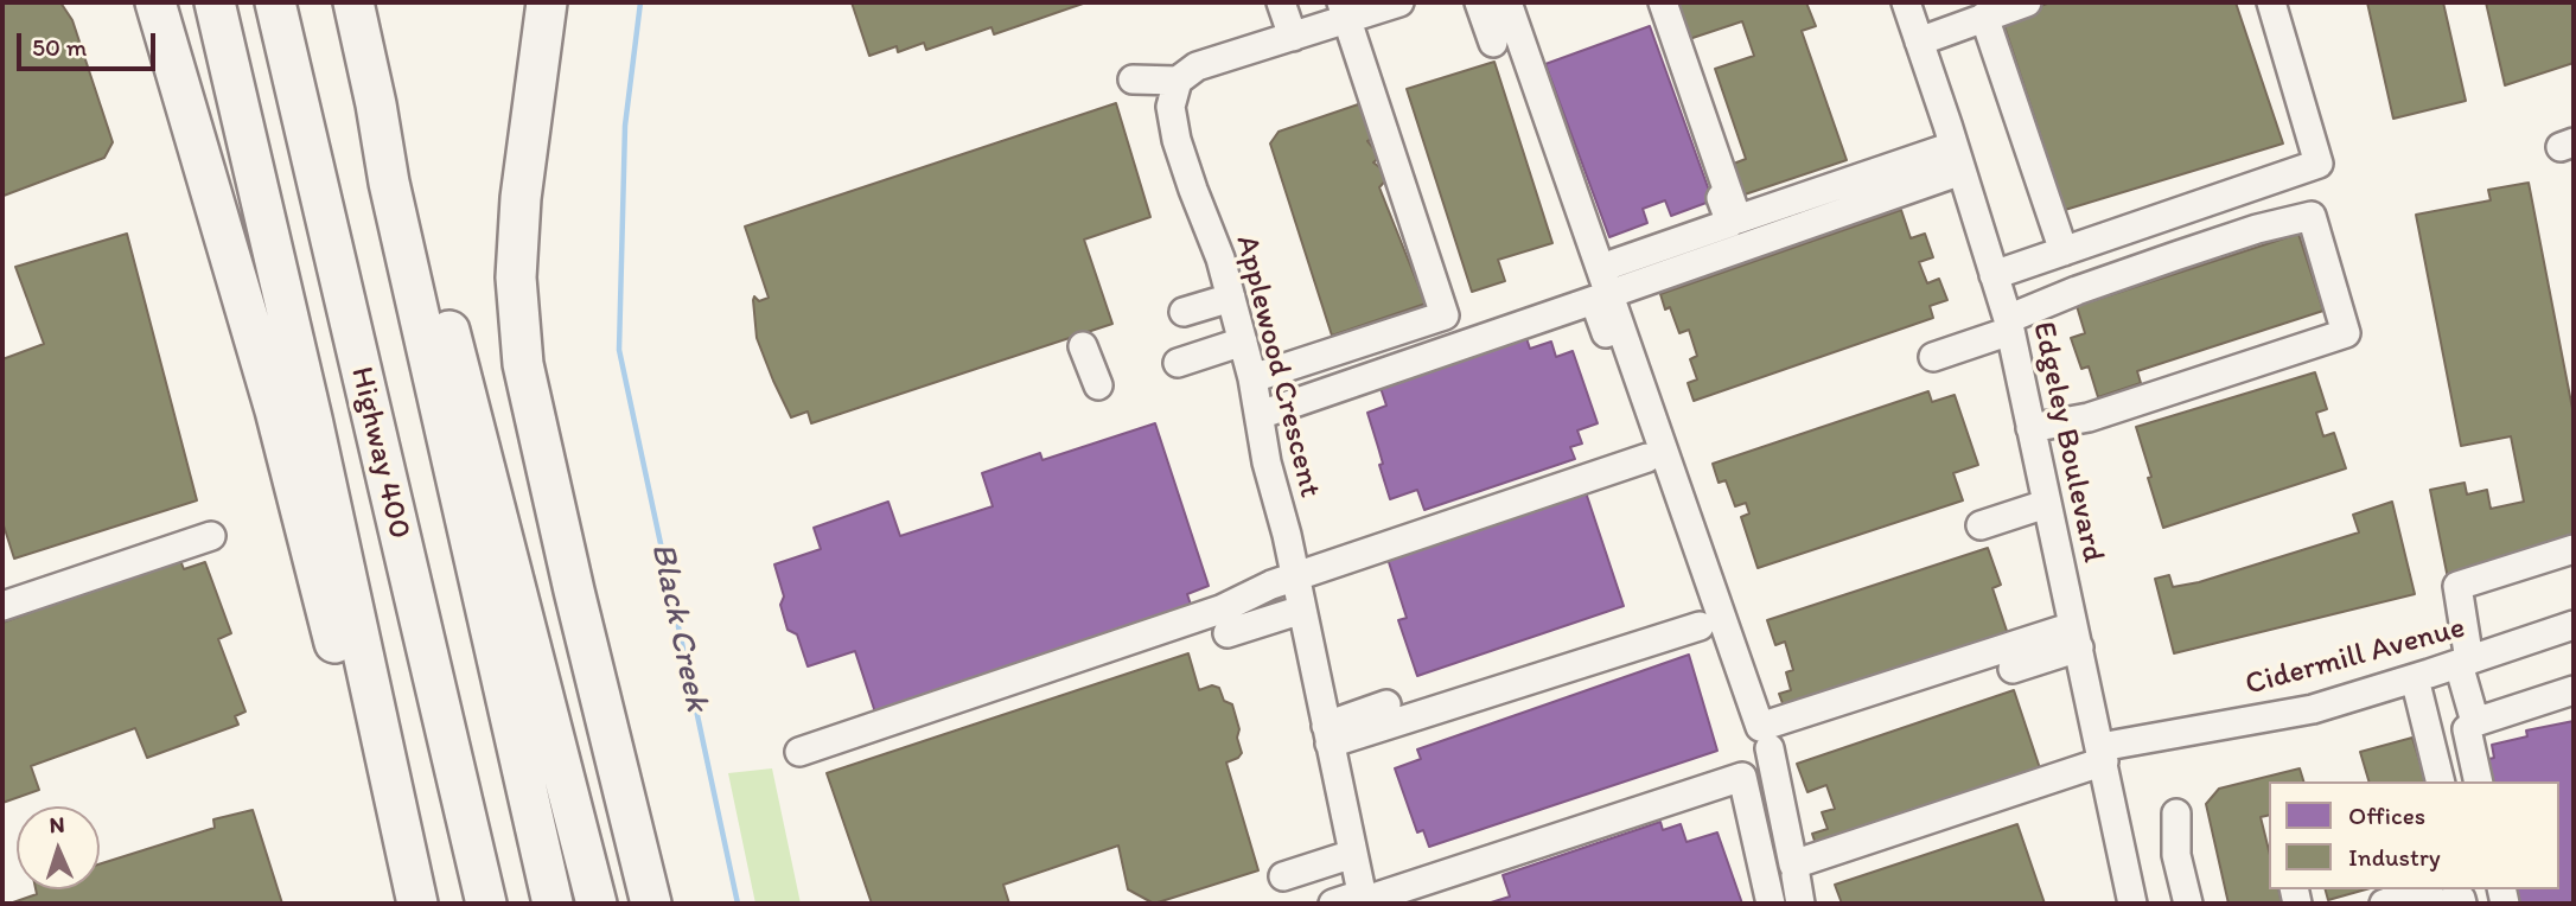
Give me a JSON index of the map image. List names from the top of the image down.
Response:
{
  "streets": {
    "highway": ["Highway 400"],
    "street": ["Applewood Crescent", "Edgeley Boulevard", "Cidermill Avenue"]
  },
  "crossings": [
    ["Edgeley Boulevard", "Cidermill Avenue"]
  ],
  "water": ["Black Creek"],
  "legend": ["Offices", "Industry"],
  "scale_bar": "50 m",
  "north": "top"
}
